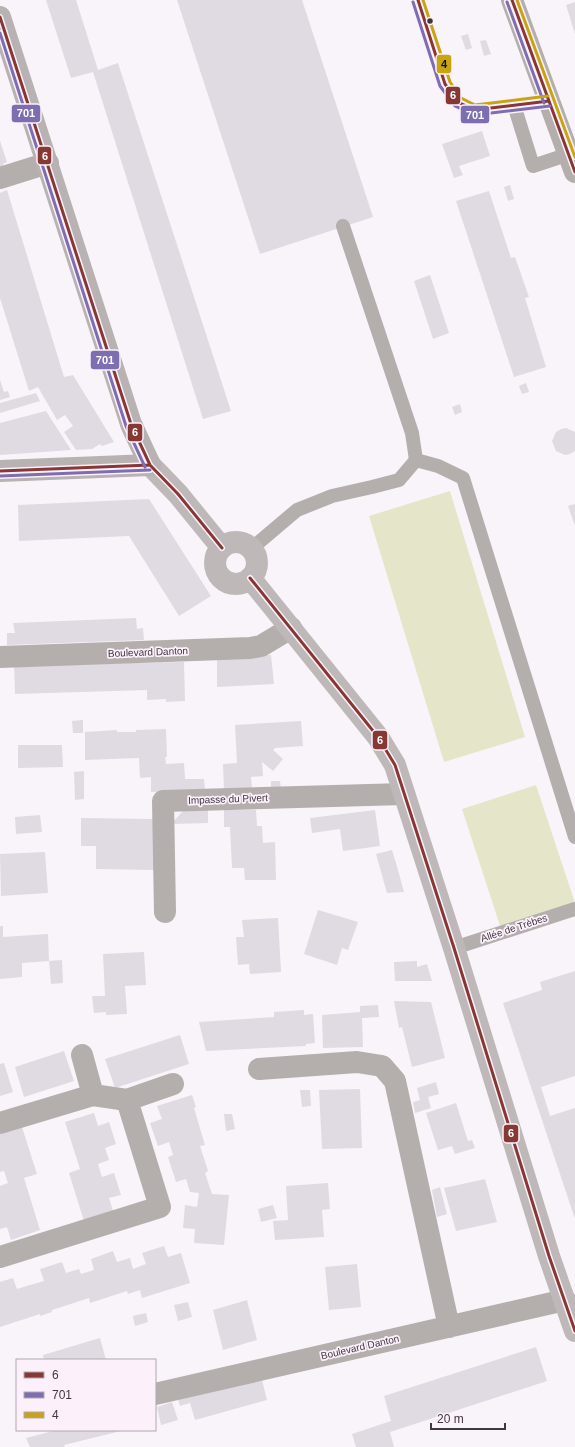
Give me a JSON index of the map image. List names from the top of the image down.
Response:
{
  "streets": {
    "street": ["Boulevard Danton", "Impasse du Pivert"],
    "lane": ["Allée de Trèbes"]
  },
  "lines": ["transit line 6", "transit line 4", "transit line 701"],
  "legend": ["6", "701", "4"],
  "scale_bar": "20 m"
}
